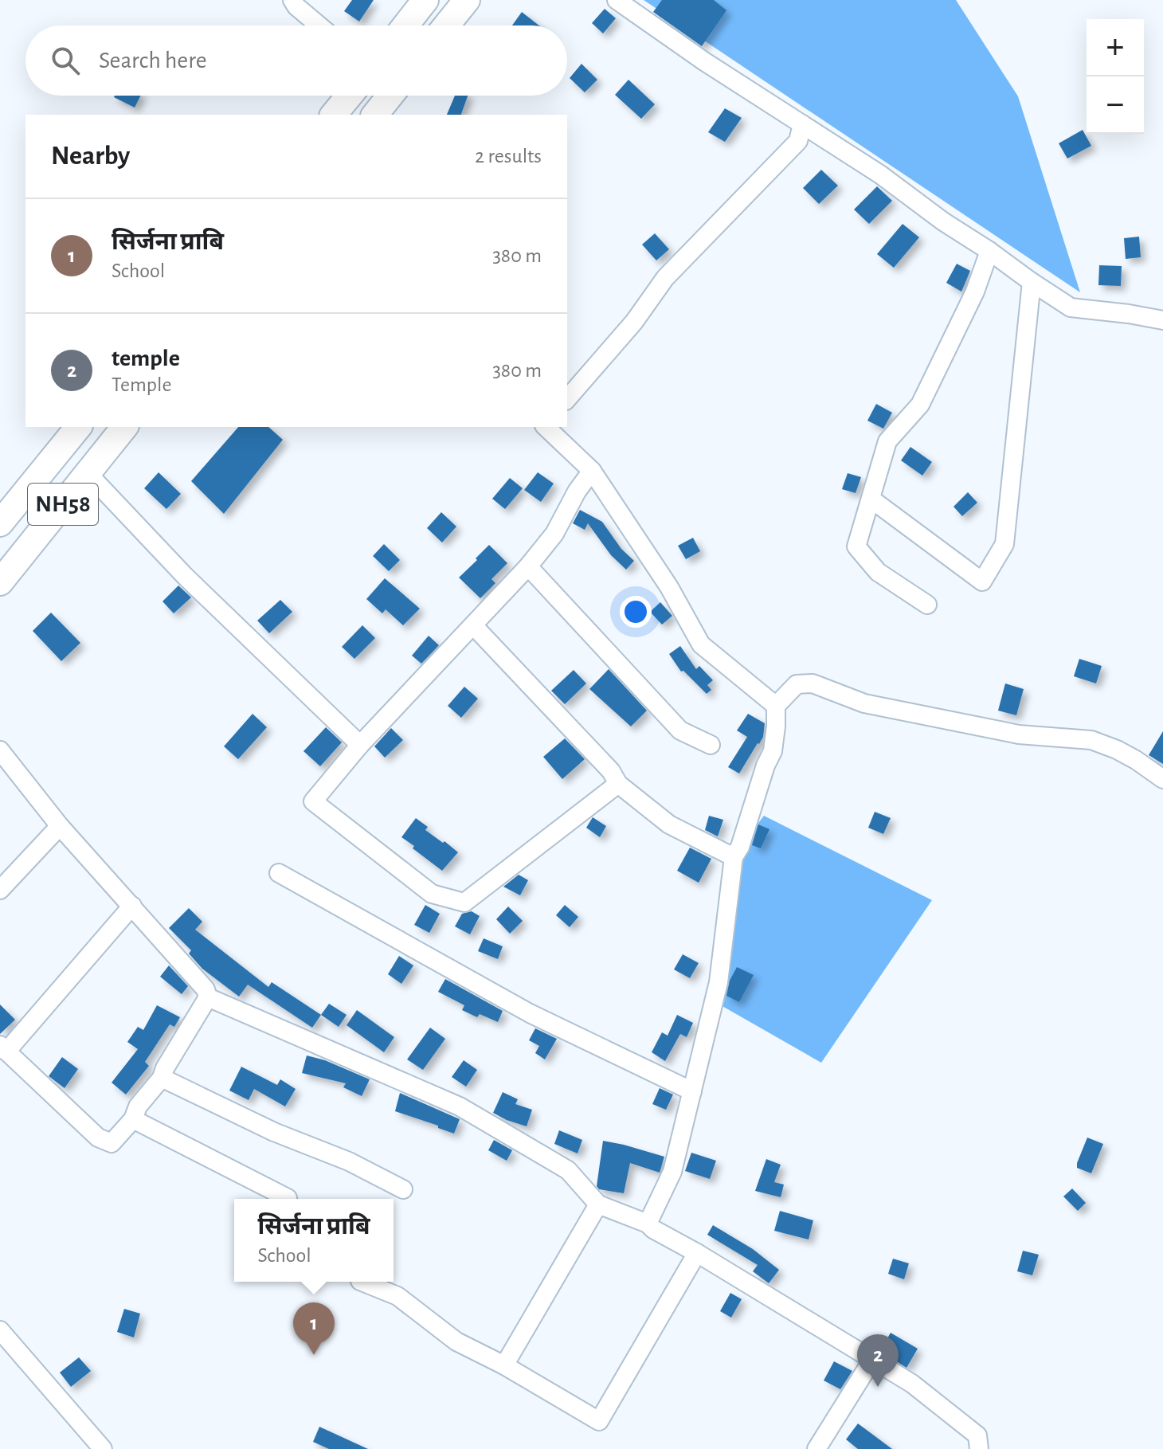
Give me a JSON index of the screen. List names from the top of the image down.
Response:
{
  "streets": {
    "highway": ["NH58"]
  },
  "page": {
    "map_buttons": ["+", "−"],
    "search": "Search here",
    "heading": ["Nearby", "2 results"],
    "list": [
      {
        "mark": "1",
        "name": "सिर्जना प्राबि",
        "note": "School",
        "value": "380 m"
      },
      {
        "mark": "2",
        "name": "temple",
        "note": "Temple",
        "value": "380 m"
      }
    ],
    "popup": ["सिर्जना प्राबि", "School"],
    "pins": ["1", "2"]
  }
}
